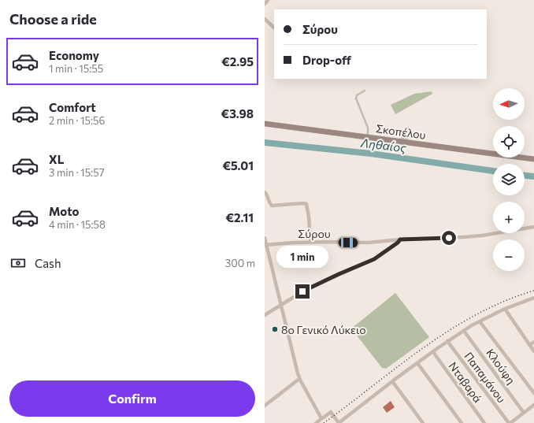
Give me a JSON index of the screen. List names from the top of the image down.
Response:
{
  "streets": {
    "main road": ["Σκοπέλου"],
    "street": [
      "Σύρου",
      "Κλούφη",
      "Παπαμάνου",
      "Νταβαρά"
    ]
  },
  "water": ["Ληθαίος"],
  "places": ["8ο Γενικό Λύκειο"],
  "north": "left",
  "page": {
    "heading": "Choose a ride",
    "banner": ["Σύρου", "Drop-off"],
    "list": [
      {
        "name": "Economy",
        "note": "1 min · 15:55",
        "value": "€2.95"
      },
      {
        "name": "Comfort",
        "note": "2 min · 15:56",
        "value": "€3.98"
      },
      {
        "name": "XL",
        "note": "3 min · 15:57",
        "value": "€5.01"
      },
      {
        "name": "Moto",
        "note": "4 min · 15:58",
        "value": "€2.11"
      }
    ],
    "map_buttons": ["+", "−"],
    "pay": ["Cash", "300 m"],
    "bubble": "1 min",
    "buttons": "Confirm"
  }
}
